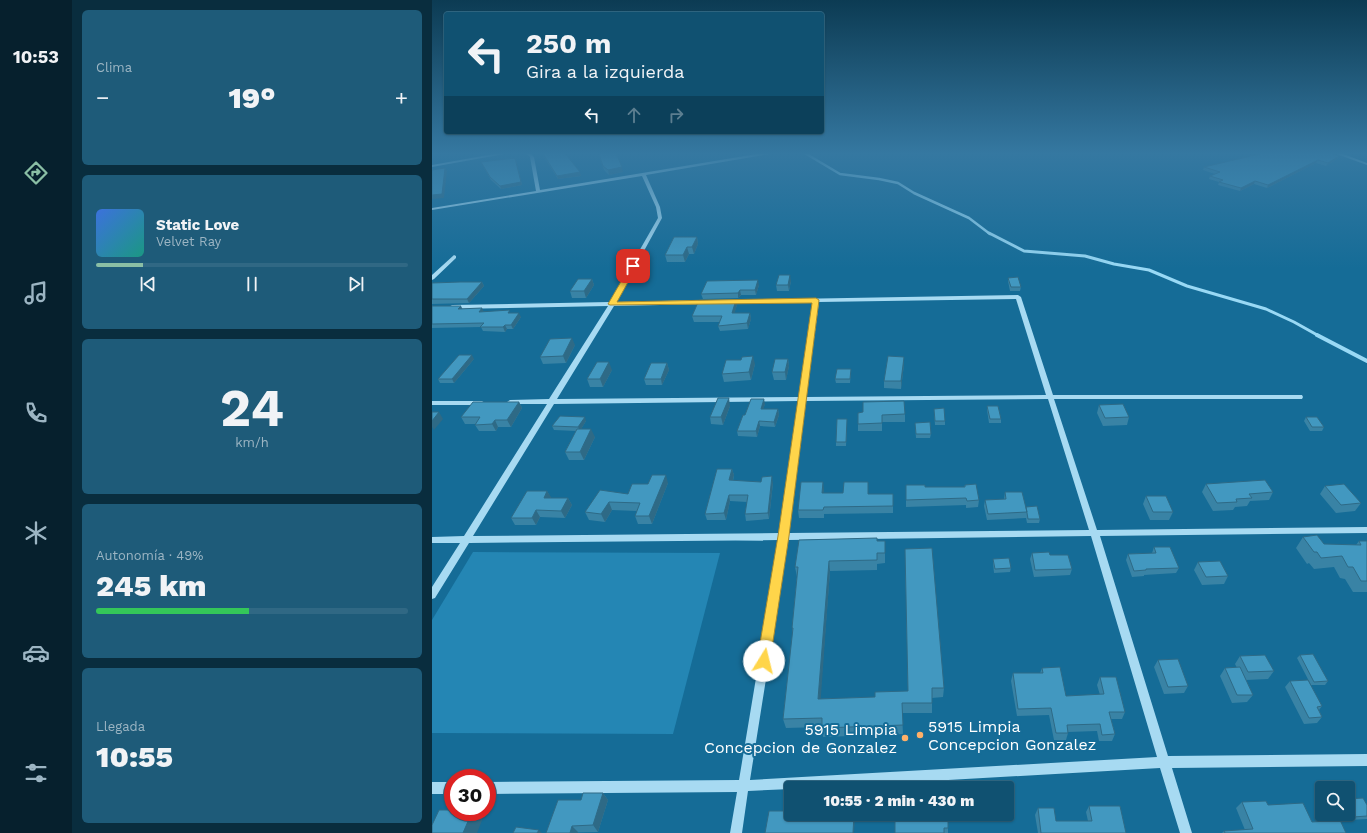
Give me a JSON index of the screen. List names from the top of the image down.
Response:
{
  "places": ["5915 Limpia Concepcion Gonzalez", "5915 Limpia Concepcion de Gonzalez"],
  "page": {
    "tabs": "10:53",
    "tile": [
      "Clima",
      ["24", "km/h"],
      ["Autonomía · 49%", "245 km"],
      ["Llegada", "10:55"]
    ],
    "turn": ["250 m", "Gira a la izquierda"],
    "heat": ["−", "19°", "+"],
    "song": ["Static Love", "Velvet Ray"],
    "limit": "30",
    "trip": "10:55 · 2 min · 430 m"
  }
}
